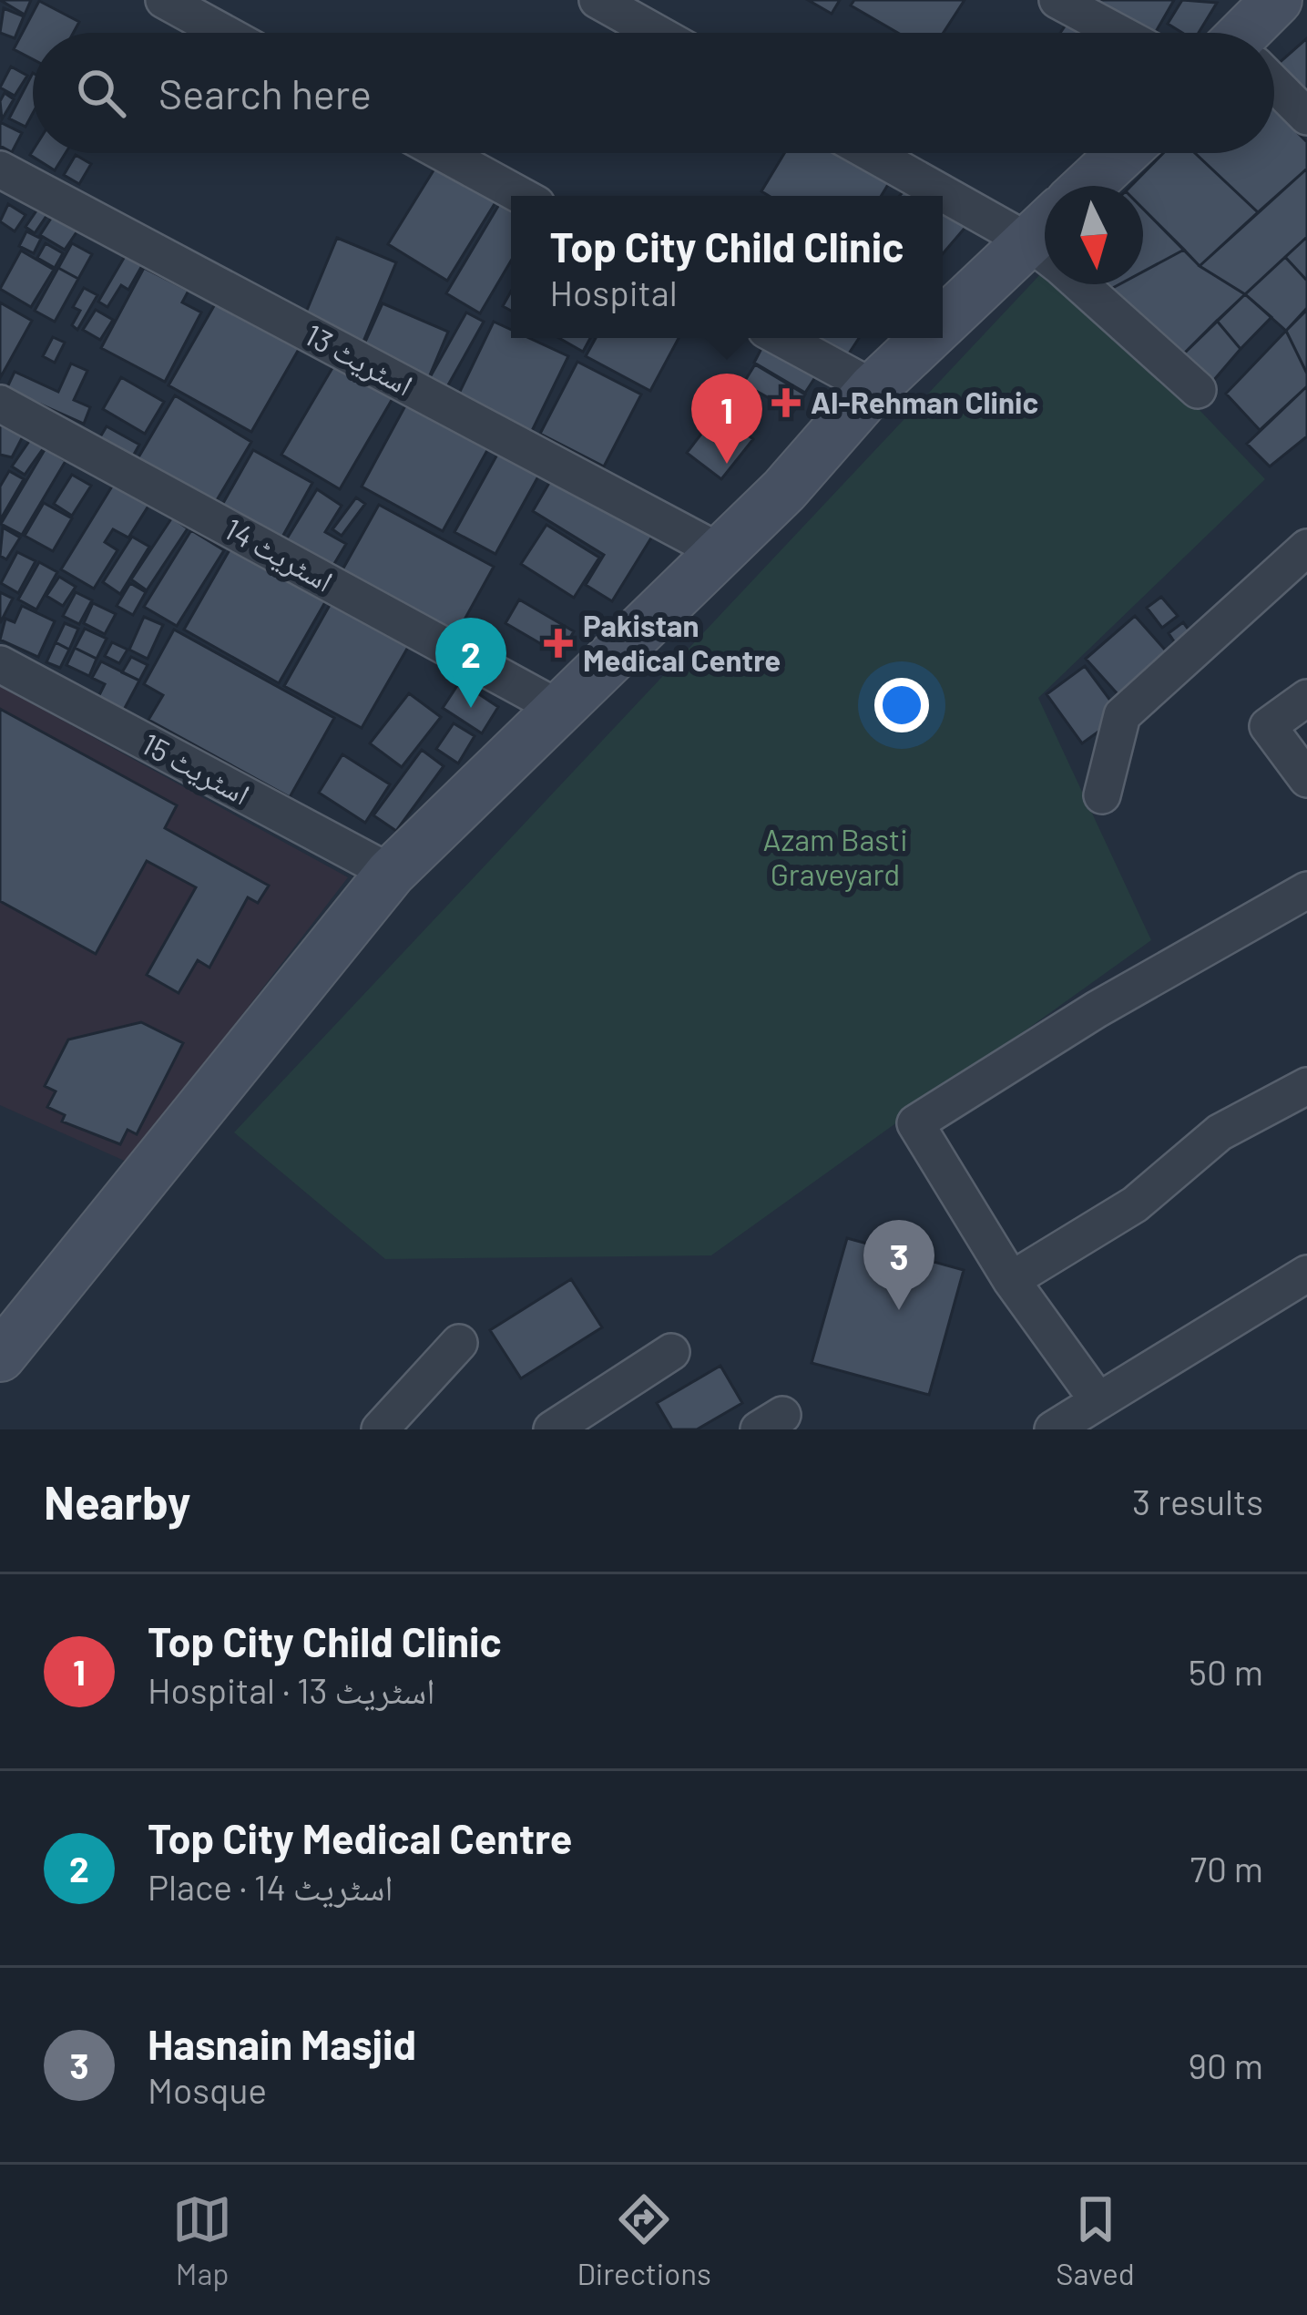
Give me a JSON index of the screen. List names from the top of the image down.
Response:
{
  "streets": {
    "street": ["اسٹریٹ 13", "اسٹریٹ 14", "اسٹریٹ 15"]
  },
  "parks": ["Azam Basti Graveyard"],
  "places": {
    "health": ["Al-Rehman Clinic", "Pakistan Medical Centre"]
  },
  "north": "bottom",
  "page": {
    "search": "Search here",
    "popup": ["Top City Child Clinic", "Hospital"],
    "pins": ["1", "2", "3"],
    "heading": ["Nearby", "3 results"],
    "list": [
      {
        "mark": "1",
        "name": "Top City Child Clinic",
        "note": "Hospital · اسٹریٹ 13",
        "value": "50 m"
      },
      {
        "mark": "2",
        "name": "Top City Medical Centre",
        "note": "Place · اسٹریٹ 14",
        "value": "70 m"
      },
      {
        "mark": "3",
        "name": "Hasnain Masjid",
        "note": "Mosque",
        "value": "90 m"
      }
    ],
    "nav": ["Map", "Directions", "Saved"]
  }
}
